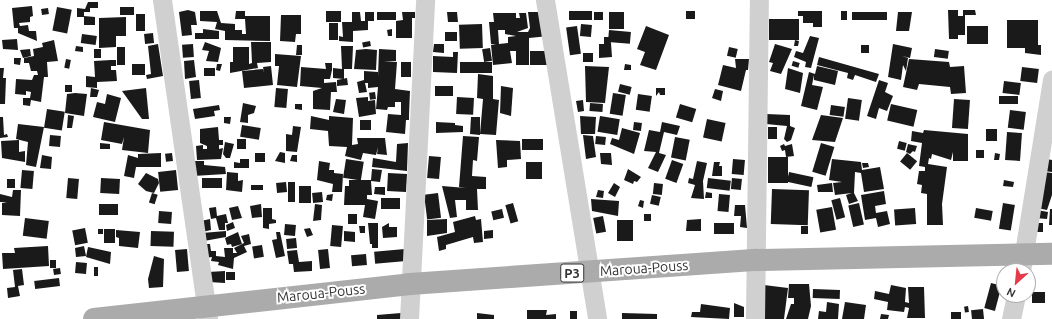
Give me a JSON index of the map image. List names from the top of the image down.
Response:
{
  "streets": {
    "main road": ["Maroua-Pouss", "P3"]
  },
  "north": "bottom left"
}
